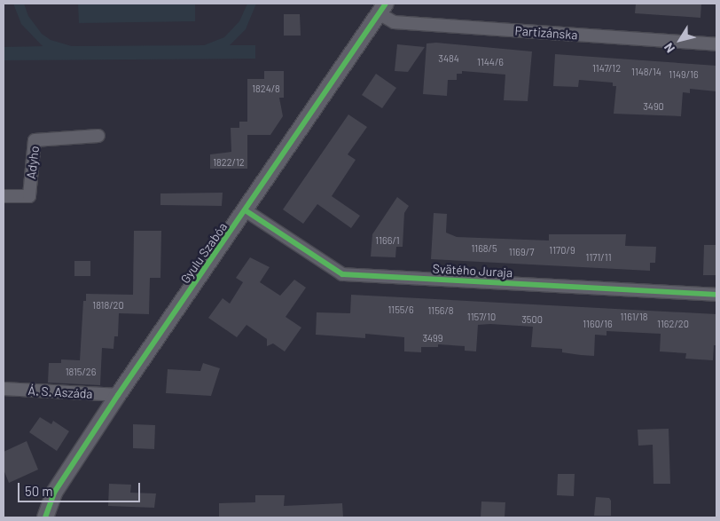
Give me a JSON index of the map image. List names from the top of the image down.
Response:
{
  "streets": {
    "street": [
      "Partizánska",
      "Adyho",
      "Gyulu Szabóa",
      "Svätého Juraja",
      "Á. S. Aszáda"
    ]
  },
  "crossings": [
    ["Partizánska", "Gyulu Szabóa"],
    ["Gyulu Szabóa", "Svätého Juraja"],
    ["Gyulu Szabóa", "Á. S. Aszáda"]
  ],
  "house_numbers": [
    "3484",
    "1144/6",
    "1147/12",
    "1148/14",
    "1149/16",
    "1824/8",
    "3490",
    "1822/12",
    "1166/1",
    "1168/5",
    "1170/9",
    "1169/7",
    "1171/11",
    "1818/20",
    "1155/6",
    "1156/8",
    "1157/10",
    "1161/18",
    "3500",
    "1160/16",
    "1162/20",
    "3499",
    "1815/26"
  ],
  "scale_bar": "50 m",
  "north": "bottom left"
}
